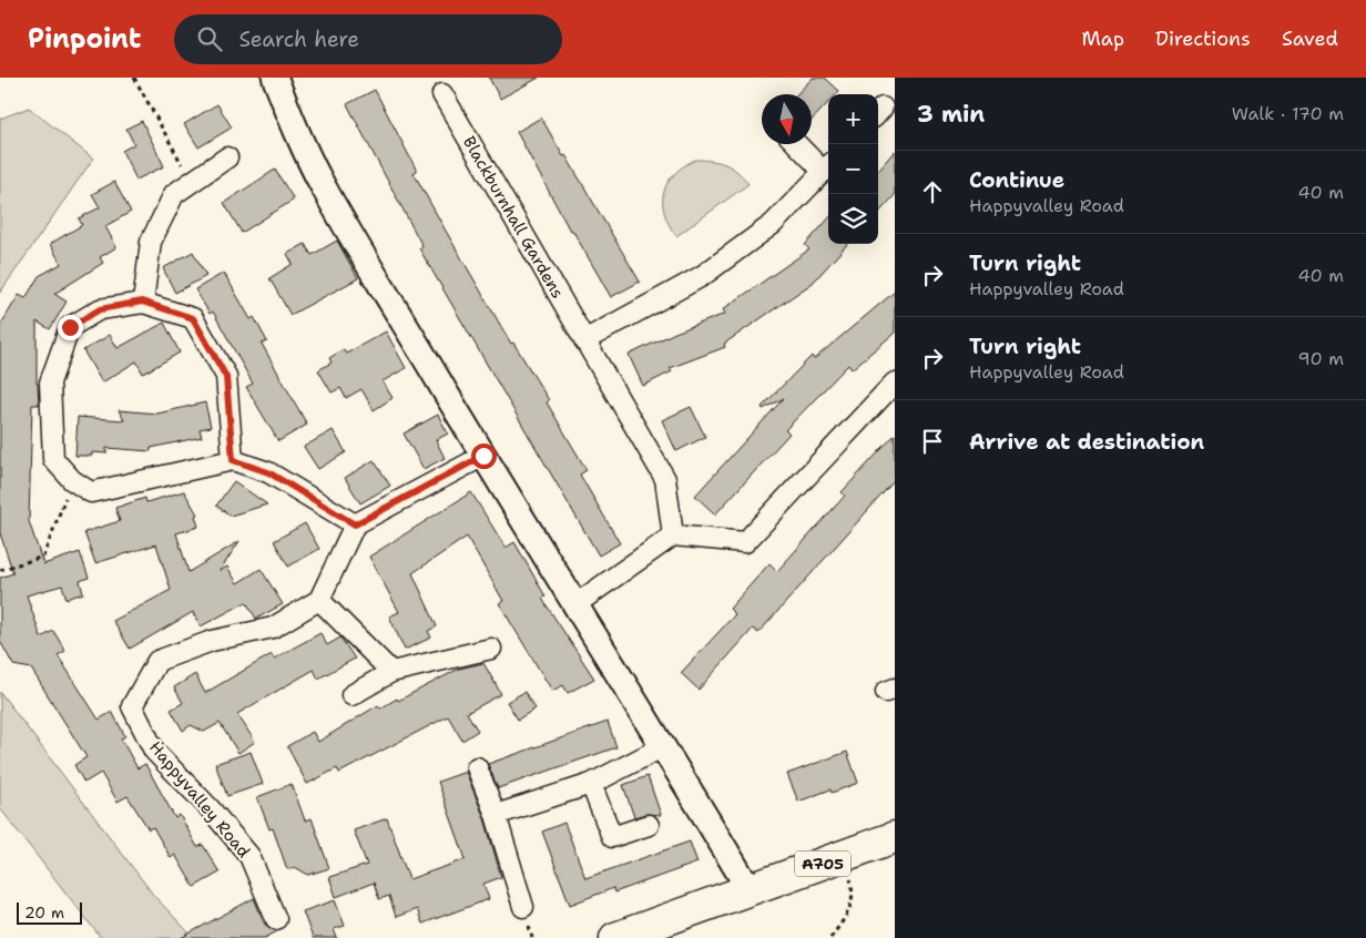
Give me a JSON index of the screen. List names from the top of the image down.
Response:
{
  "streets": {
    "main road": ["A705"],
    "street": ["Blackburnhall Gardens", "Happyvalley Road"]
  },
  "scale_bar": "20 m",
  "north": "bottom",
  "page": {
    "header": "Pinpoint",
    "search": "Search here",
    "nav": ["Map", "Directions", "Saved"],
    "heading": ["3 min", "Walk · 170 m"],
    "map_buttons": ["+", "−"],
    "list": [
      ["Continue", "Happyvalley Road", "40 m"],
      ["Turn right", "Happyvalley Road", "40 m"],
      ["Turn right", "Happyvalley Road", "90 m"],
      "Arrive at destination"
    ],
    "scale": "20 m"
  }
}
